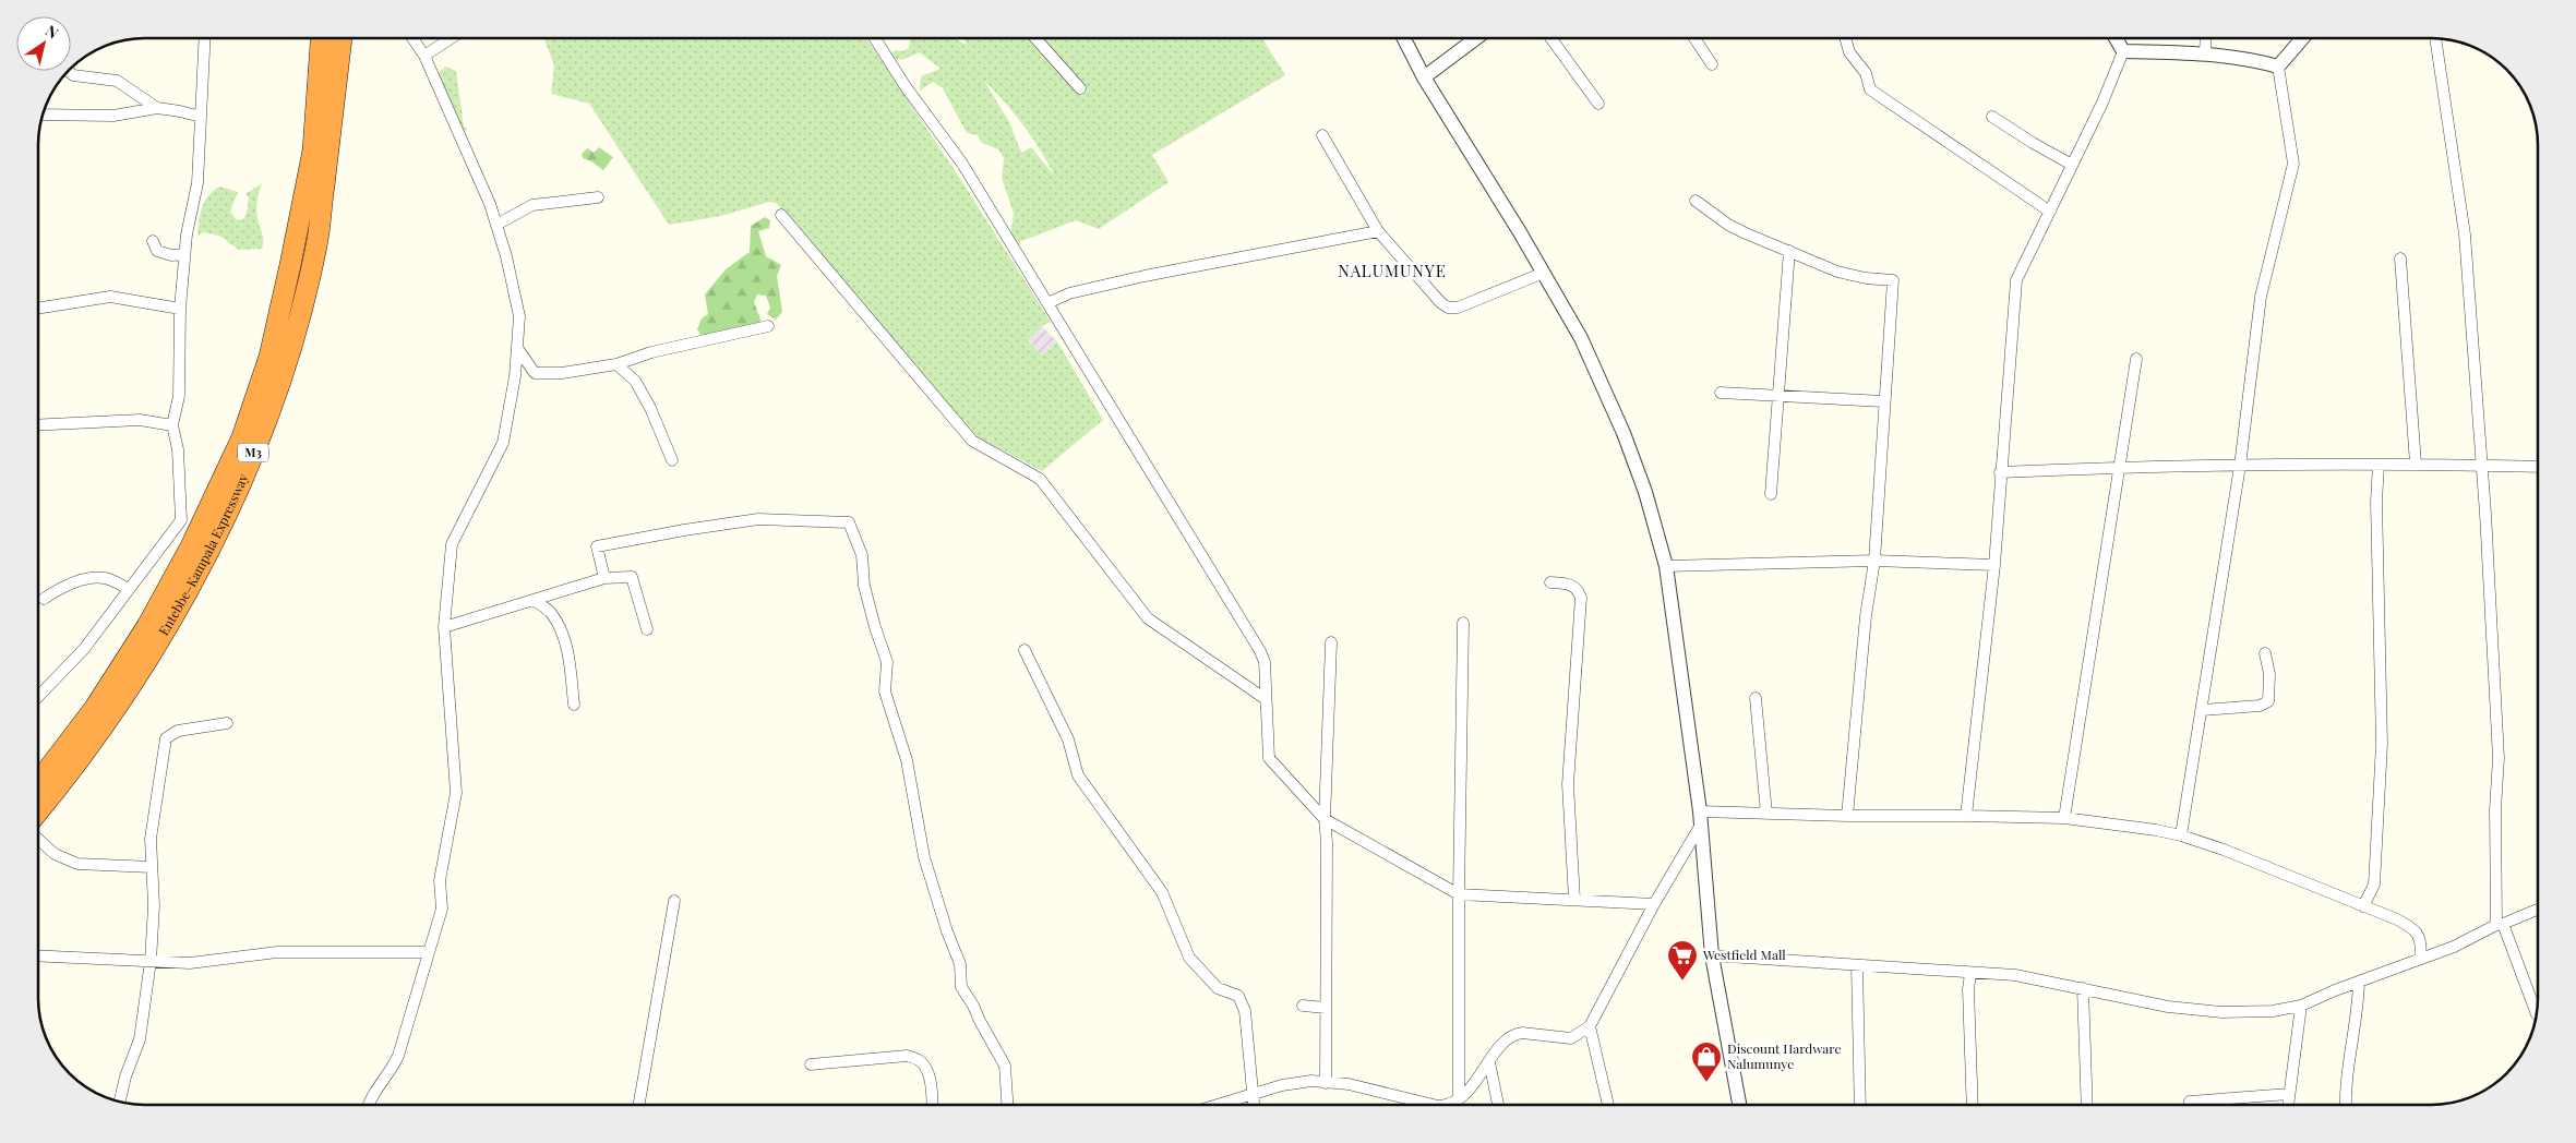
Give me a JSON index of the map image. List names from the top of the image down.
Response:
{
  "streets": {
    "highway": ["M3", "Entebbe–Kampala Expressway"]
  },
  "districts": ["NALUMUNYE"],
  "places": {
    "supermarket": ["Westfield Mall"],
    "shop": ["Discount Hardware Nalumunye"]
  },
  "north": "top right"
}
